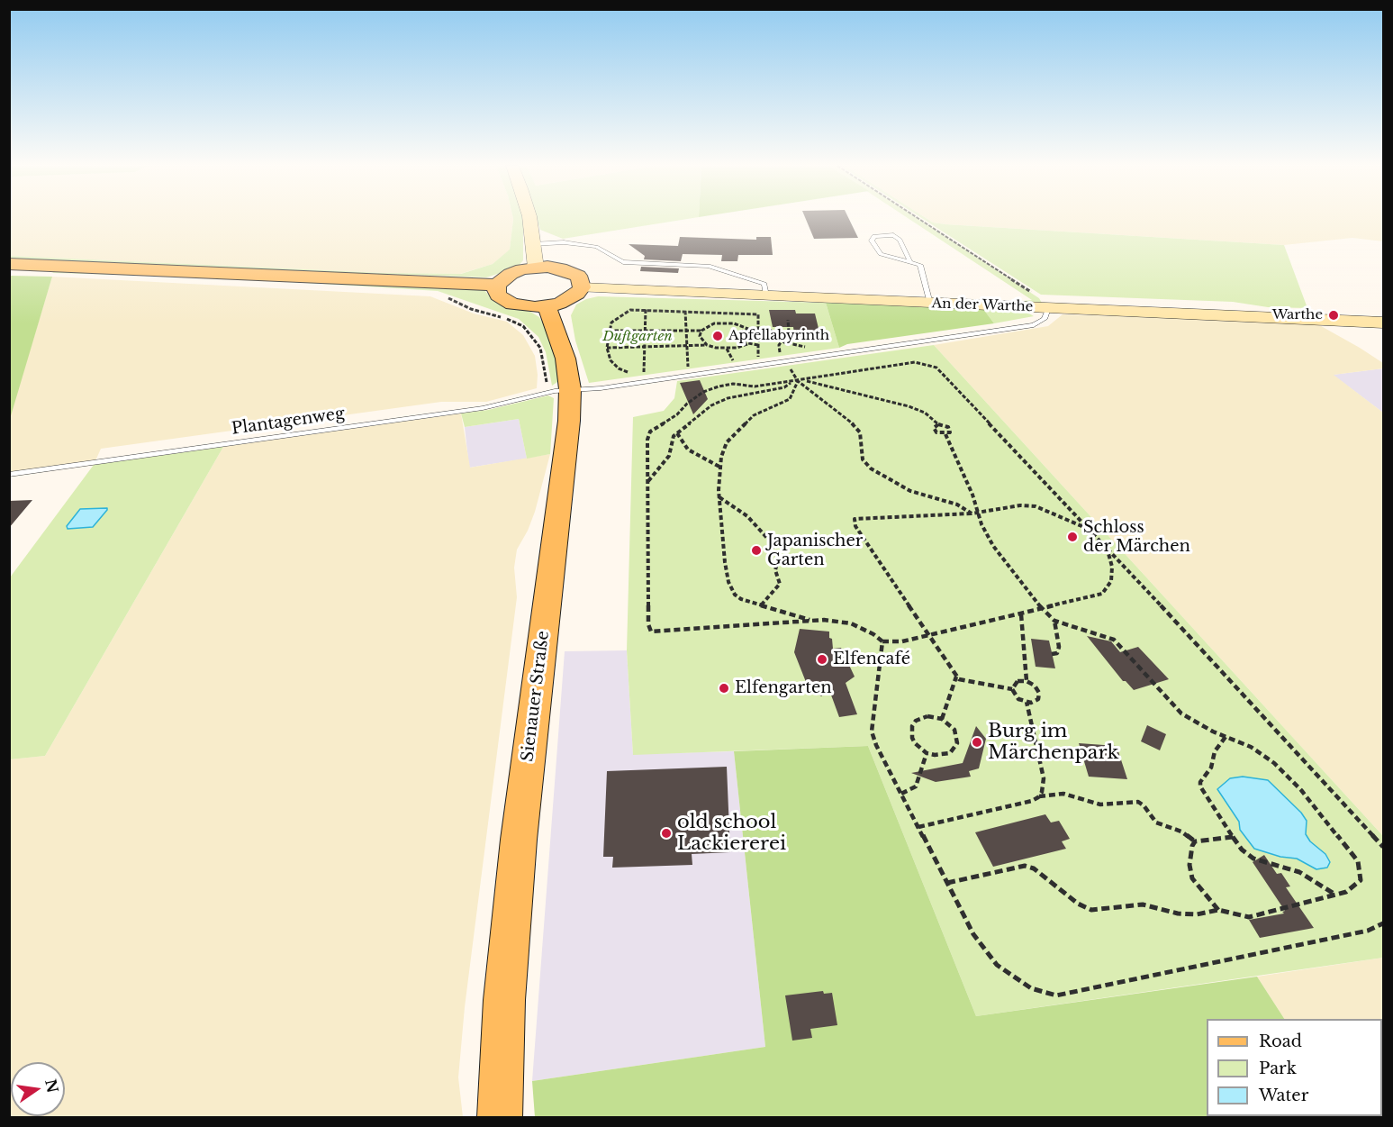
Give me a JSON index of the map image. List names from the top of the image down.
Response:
{
  "streets": {
    "main road": ["An der Warthe", "Sienauer Straße"],
    "lane": ["Plantagenweg"]
  },
  "crossings": [
    ["An der Warthe", "Plantagenweg"],
    ["Plantagenweg", "Sienauer Straße"]
  ],
  "parks": ["Duftgarten"],
  "places": [
    "Warthe",
    "Apfellabyrinth",
    "Schloss der Märchen",
    "Japanischer Garten",
    "Elfencafé",
    "Elfengarten",
    "Burg im Märchenpark",
    "old school Lackiererei"
  ],
  "legend": ["Road", "Park", "Water"],
  "north": "right"
}
